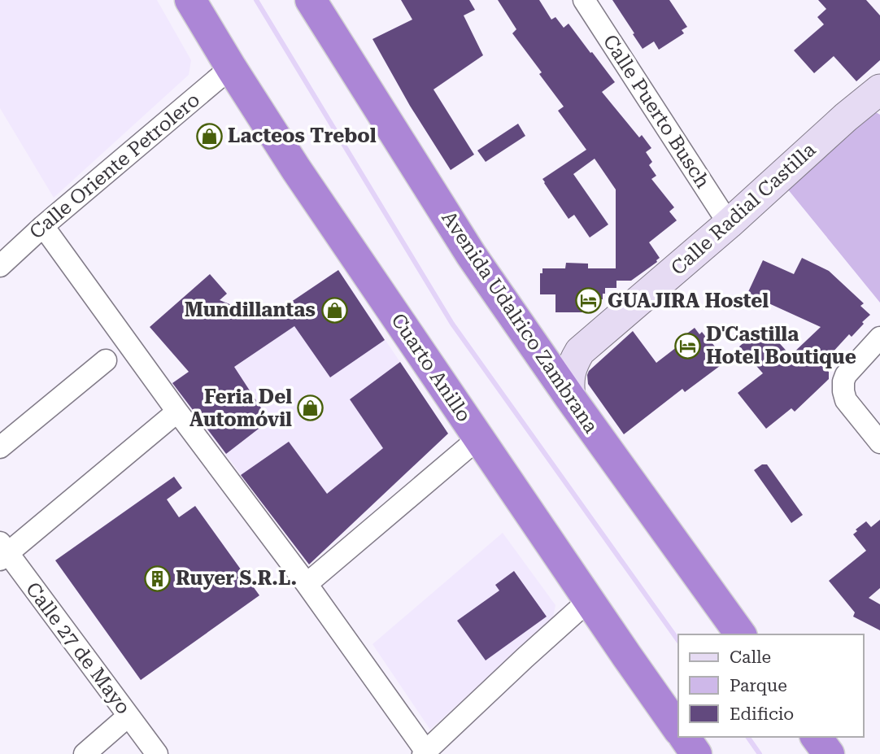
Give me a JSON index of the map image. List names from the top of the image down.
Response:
{
  "streets": {
    "highway": ["Avenida Udalrico Zambrana", "Cuarto Anillo"],
    "street": [
      "Calle Puerto Busch",
      "Calle Oriente Petrolero",
      "Calle Radial Castilla",
      "Calle 27 de Mayo"
    ]
  },
  "crossings": [
    ["Calle Puerto Busch", "Calle Radial Castilla"],
    ["Calle Oriente Petrolero", "Cuarto Anillo"],
    ["Calle Radial Castilla", "Avenida Udalrico Zambrana"]
  ],
  "places": {
    "shop": ["Lacteos Trebol", "Mundillantas", "Feria Del Automóvil"],
    "hotel": ["GUAJIRA Hostel", "D'Castilla Hotel Boutique"],
    "building": ["Ruyer S.R.L."]
  },
  "legend": ["Calle", "Parque", "Edificio"]
}
